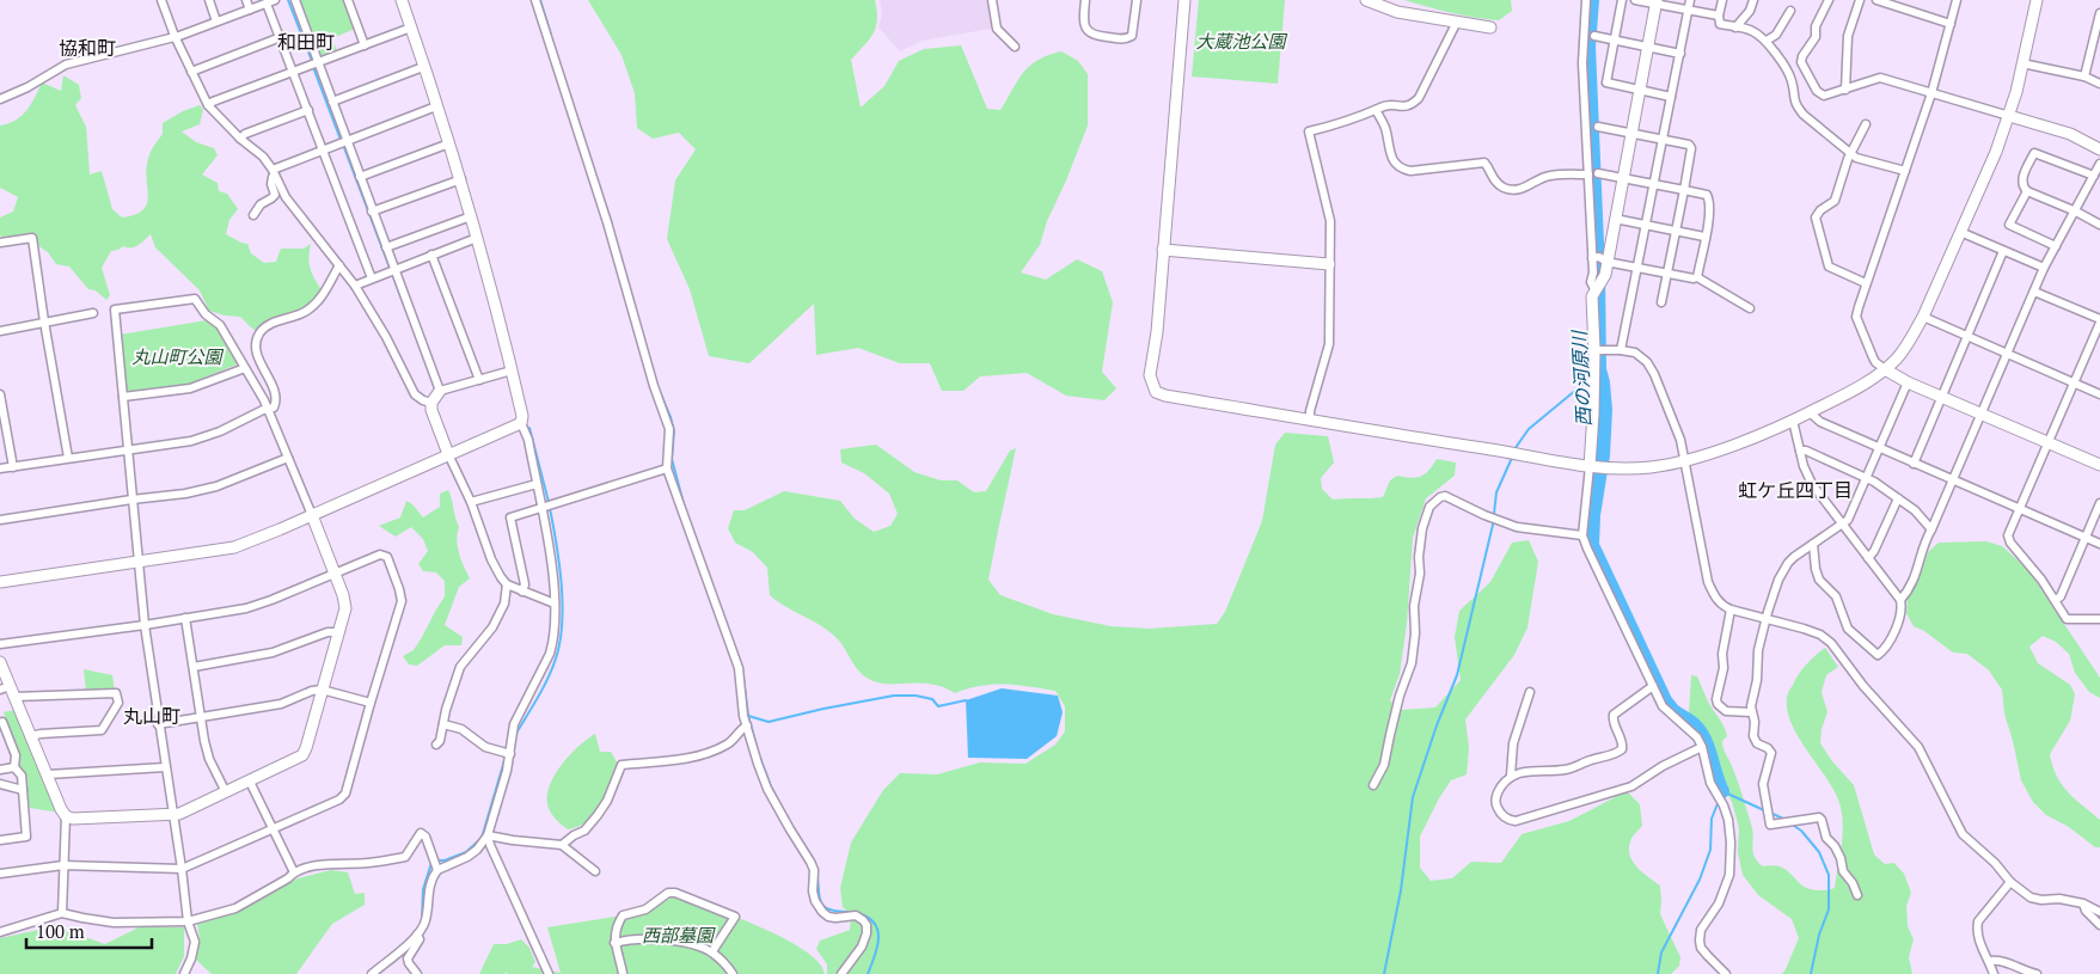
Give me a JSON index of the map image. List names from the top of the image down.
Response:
{
  "districts": [
    "和田町",
    "協和町",
    "虹ケ丘四丁目",
    "丸山町"
  ],
  "water": ["西の河原川"],
  "parks": ["大蔵池公園", "丸山町公園", "西部墓園"],
  "scale_bar": "100 m"
}
